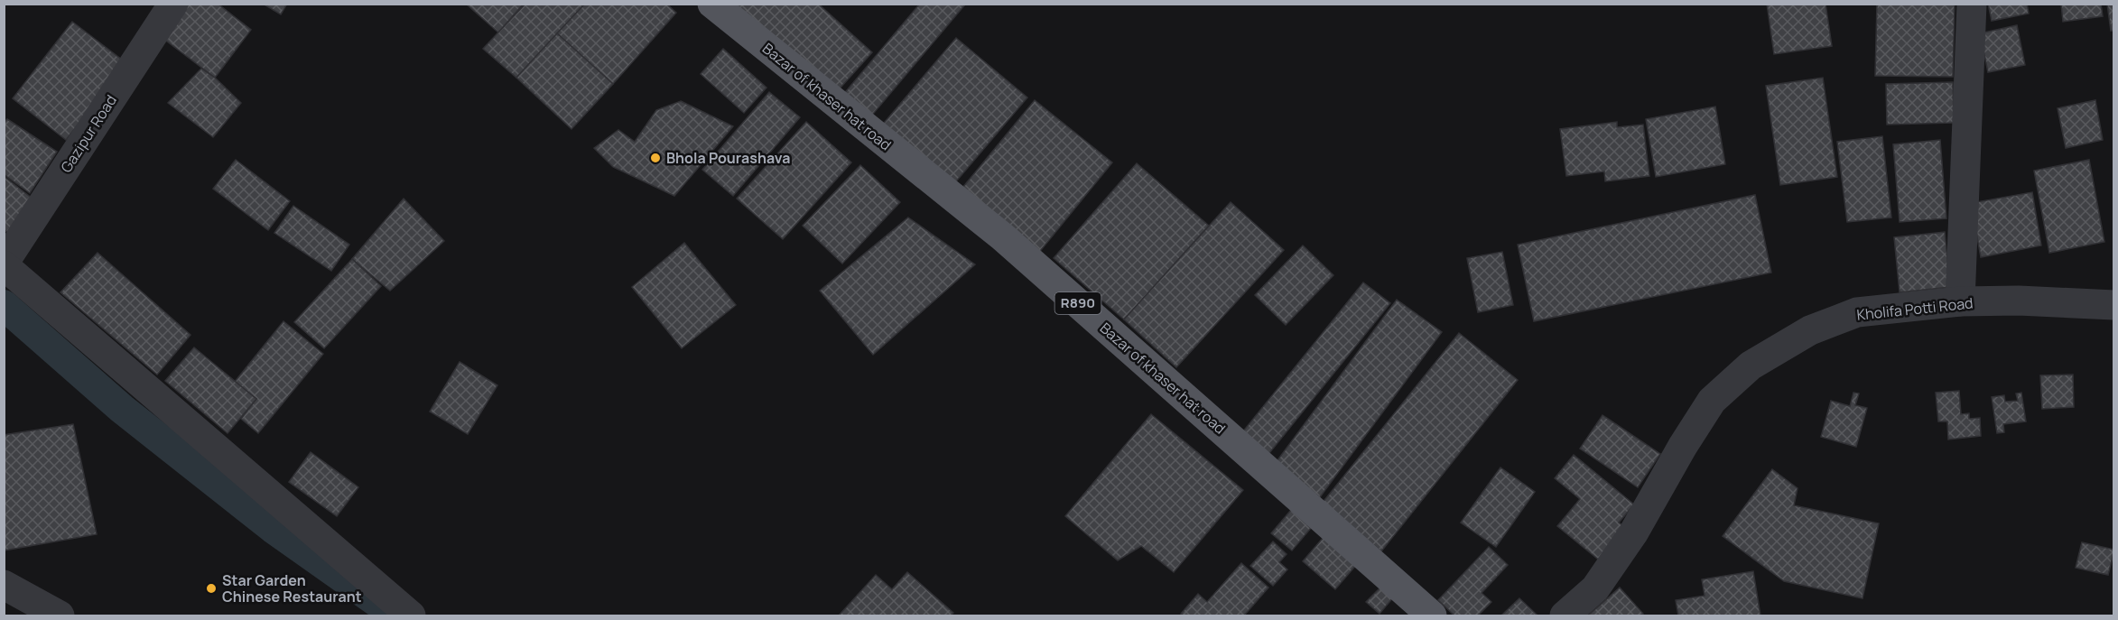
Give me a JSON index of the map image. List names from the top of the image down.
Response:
{
  "streets": {
    "main road": ["Bazar of khaser hat road", "R890"],
    "street": ["Gazipur Road", "Kholifa Potti Road"]
  },
  "places": ["Bhola Pourashava", "Star Garden Chinese Restaurant"]
}
